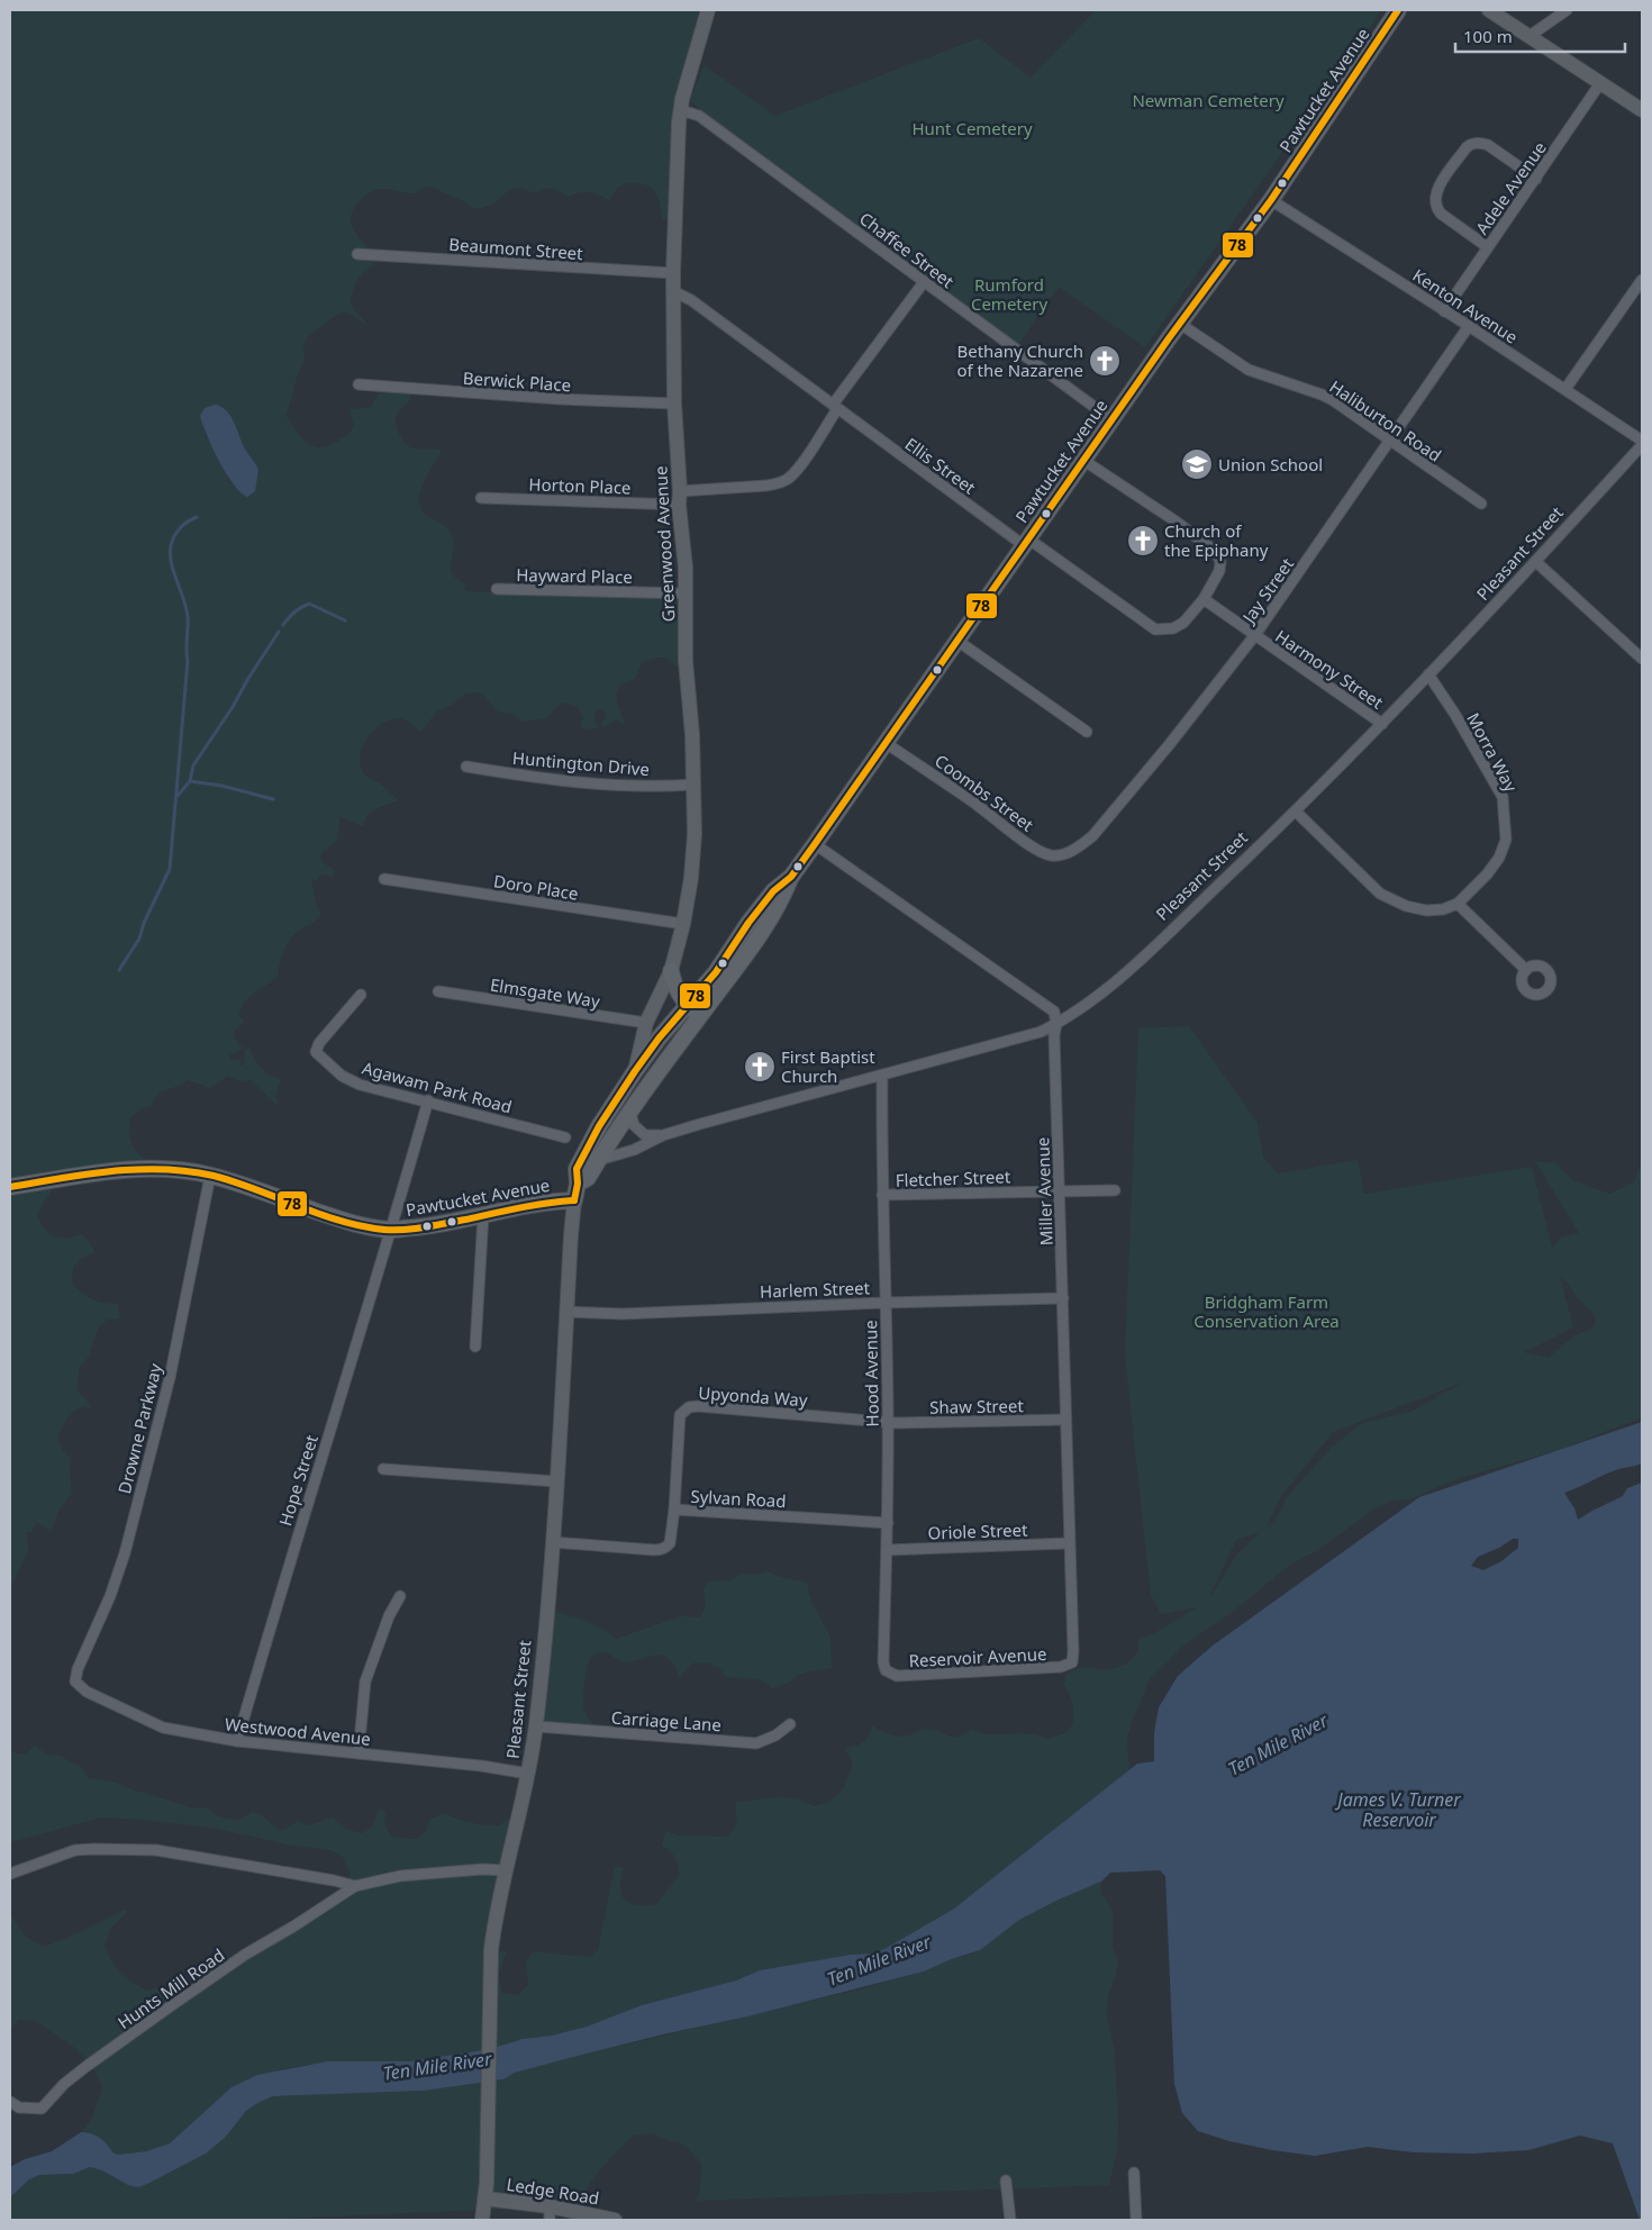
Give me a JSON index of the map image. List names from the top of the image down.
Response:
{
  "streets": {
    "main road": [
      "Pawtucket Avenue",
      "Greenwood Avenue",
      "Pleasant Street",
      "Ledge Road"
    ],
    "street": [
      "Adele Avenue",
      "Beaumont Street",
      "Chaffee Street",
      "Kenton Avenue",
      "Berwick Place",
      "Haliburton Road",
      "Ellis Street",
      "Horton Place",
      "Hayward Place",
      "Jay Street",
      "Harmony Street",
      "Morra Way",
      "Huntington Drive",
      "Coombs Street",
      "Doro Place",
      "Elmsgate Way",
      "Agawam Park Road",
      "Fletcher Street",
      "Miller Avenue",
      "Harlem Street",
      "Hood Avenue",
      "Upyonda Way",
      "Shaw Street",
      "Drowne Parkway",
      "Hope Street",
      "Sylvan Road",
      "Oriole Street",
      "Reservoir Avenue",
      "Carriage Lane",
      "Westwood Avenue",
      "Hunts Mill Road"
    ]
  },
  "crossings": [
    ["Pawtucket Avenue", "Chaffee Street"],
    ["Pawtucket Avenue", "Kenton Avenue"],
    ["Pawtucket Avenue", "Haliburton Road"],
    ["Pawtucket Avenue", "Ellis Street"],
    ["Pawtucket Avenue", "Greenwood Avenue"],
    ["Pawtucket Avenue", "Pleasant Street"],
    ["Pawtucket Avenue", "Coombs Street"],
    ["Pawtucket Avenue", "Drowne Parkway"],
    ["Pawtucket Avenue", "Hope Street"],
    ["Adele Avenue", "Kenton Avenue"],
    ["Beaumont Street", "Greenwood Avenue"],
    ["Chaffee Street", "Horton Place"],
    ["Chaffee Street", "Greenwood Avenue"],
    ["Kenton Avenue", "Pleasant Street"],
    ["Kenton Avenue", "Jay Street"],
    ["Berwick Place", "Greenwood Avenue"],
    ["Haliburton Road", "Jay Street"],
    ["Ellis Street", "Horton Place"],
    ["Ellis Street", "Greenwood Avenue"],
    ["Ellis Street", "Harmony Street"],
    ["Horton Place", "Greenwood Avenue"],
    ["Greenwood Avenue", "Hayward Place"],
    ["Greenwood Avenue", "Huntington Drive"],
    ["Greenwood Avenue", "Doro Place"],
    ["Greenwood Avenue", "Elmsgate Way"],
    ["Pleasant Street", "Harmony Street"],
    ["Pleasant Street", "Morra Way"],
    ["Pleasant Street", "Miller Avenue"],
    ["Pleasant Street", "Harlem Street"],
    ["Pleasant Street", "Hood Avenue"],
    ["Pleasant Street", "Sylvan Road"],
    ["Pleasant Street", "Carriage Lane"],
    ["Pleasant Street", "Westwood Avenue"],
    ["Pleasant Street", "Hunts Mill Road"],
    ["Pleasant Street", "Ledge Road"],
    ["Jay Street", "Harmony Street"],
    ["Jay Street", "Coombs Street"],
    ["Agawam Park Road", "Hope Street"],
    ["Fletcher Street", "Miller Avenue"],
    ["Fletcher Street", "Hood Avenue"],
    ["Miller Avenue", "Harlem Street"],
    ["Miller Avenue", "Shaw Street"],
    ["Miller Avenue", "Oriole Street"],
    ["Miller Avenue", "Reservoir Avenue"],
    ["Harlem Street", "Hood Avenue"],
    ["Hood Avenue", "Upyonda Way"],
    ["Hood Avenue", "Shaw Street"],
    ["Hood Avenue", "Sylvan Road"],
    ["Hood Avenue", "Oriole Street"],
    ["Hood Avenue", "Reservoir Avenue"],
    ["Upyonda Way", "Shaw Street"],
    ["Upyonda Way", "Sylvan Road"],
    ["Drowne Parkway", "Westwood Avenue"],
    ["Hope Street", "Westwood Avenue"]
  ],
  "water": ["Ten Mile River", "James V. Turner Reservoir"],
  "parks": [
    "Newman Cemetery",
    "Hunt Cemetery",
    "Rumford Cemetery",
    "Bridgham Farm Conservation Area"
  ],
  "places": {
    "church": ["Bethany Church of the Nazarene", "Church of the Epiphany", "First Baptist Church"],
    "school or university": ["Union School"]
  },
  "lines": ["transit line 78"],
  "scale_bar": "100 m"
}
